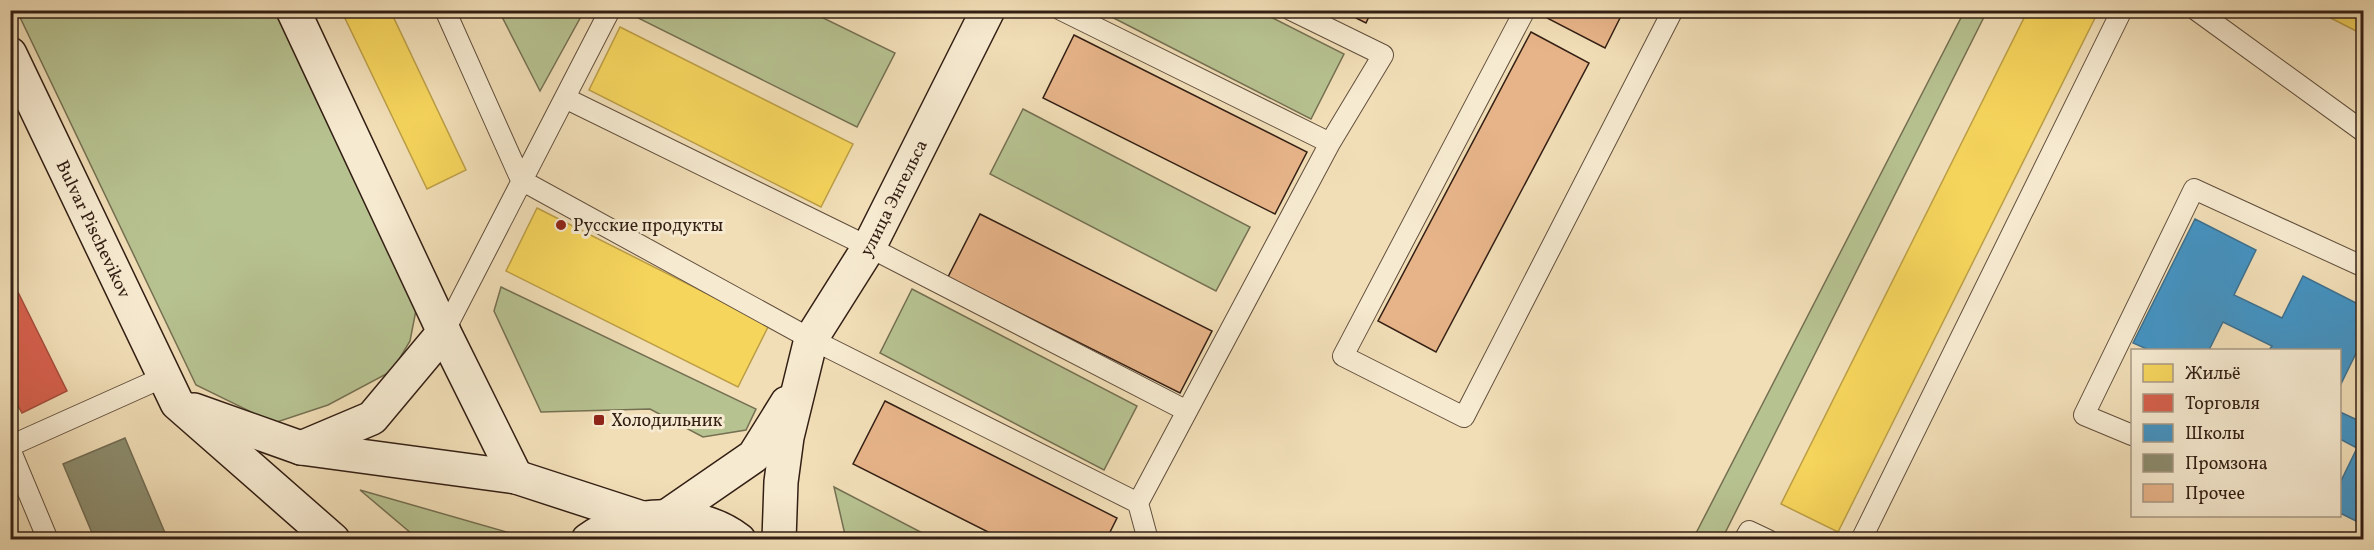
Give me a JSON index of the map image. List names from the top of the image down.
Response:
{
  "streets": {
    "main road": ["улица Энгельса", "Bulvar Pischevikov"]
  },
  "places": {
    "other": ["Русские продукты"],
    "transit": ["Холодильник"]
  },
  "legend": [
    "Жильё",
    "Торговля",
    "Школы",
    "Промзона",
    "Прочее"
  ]
}
